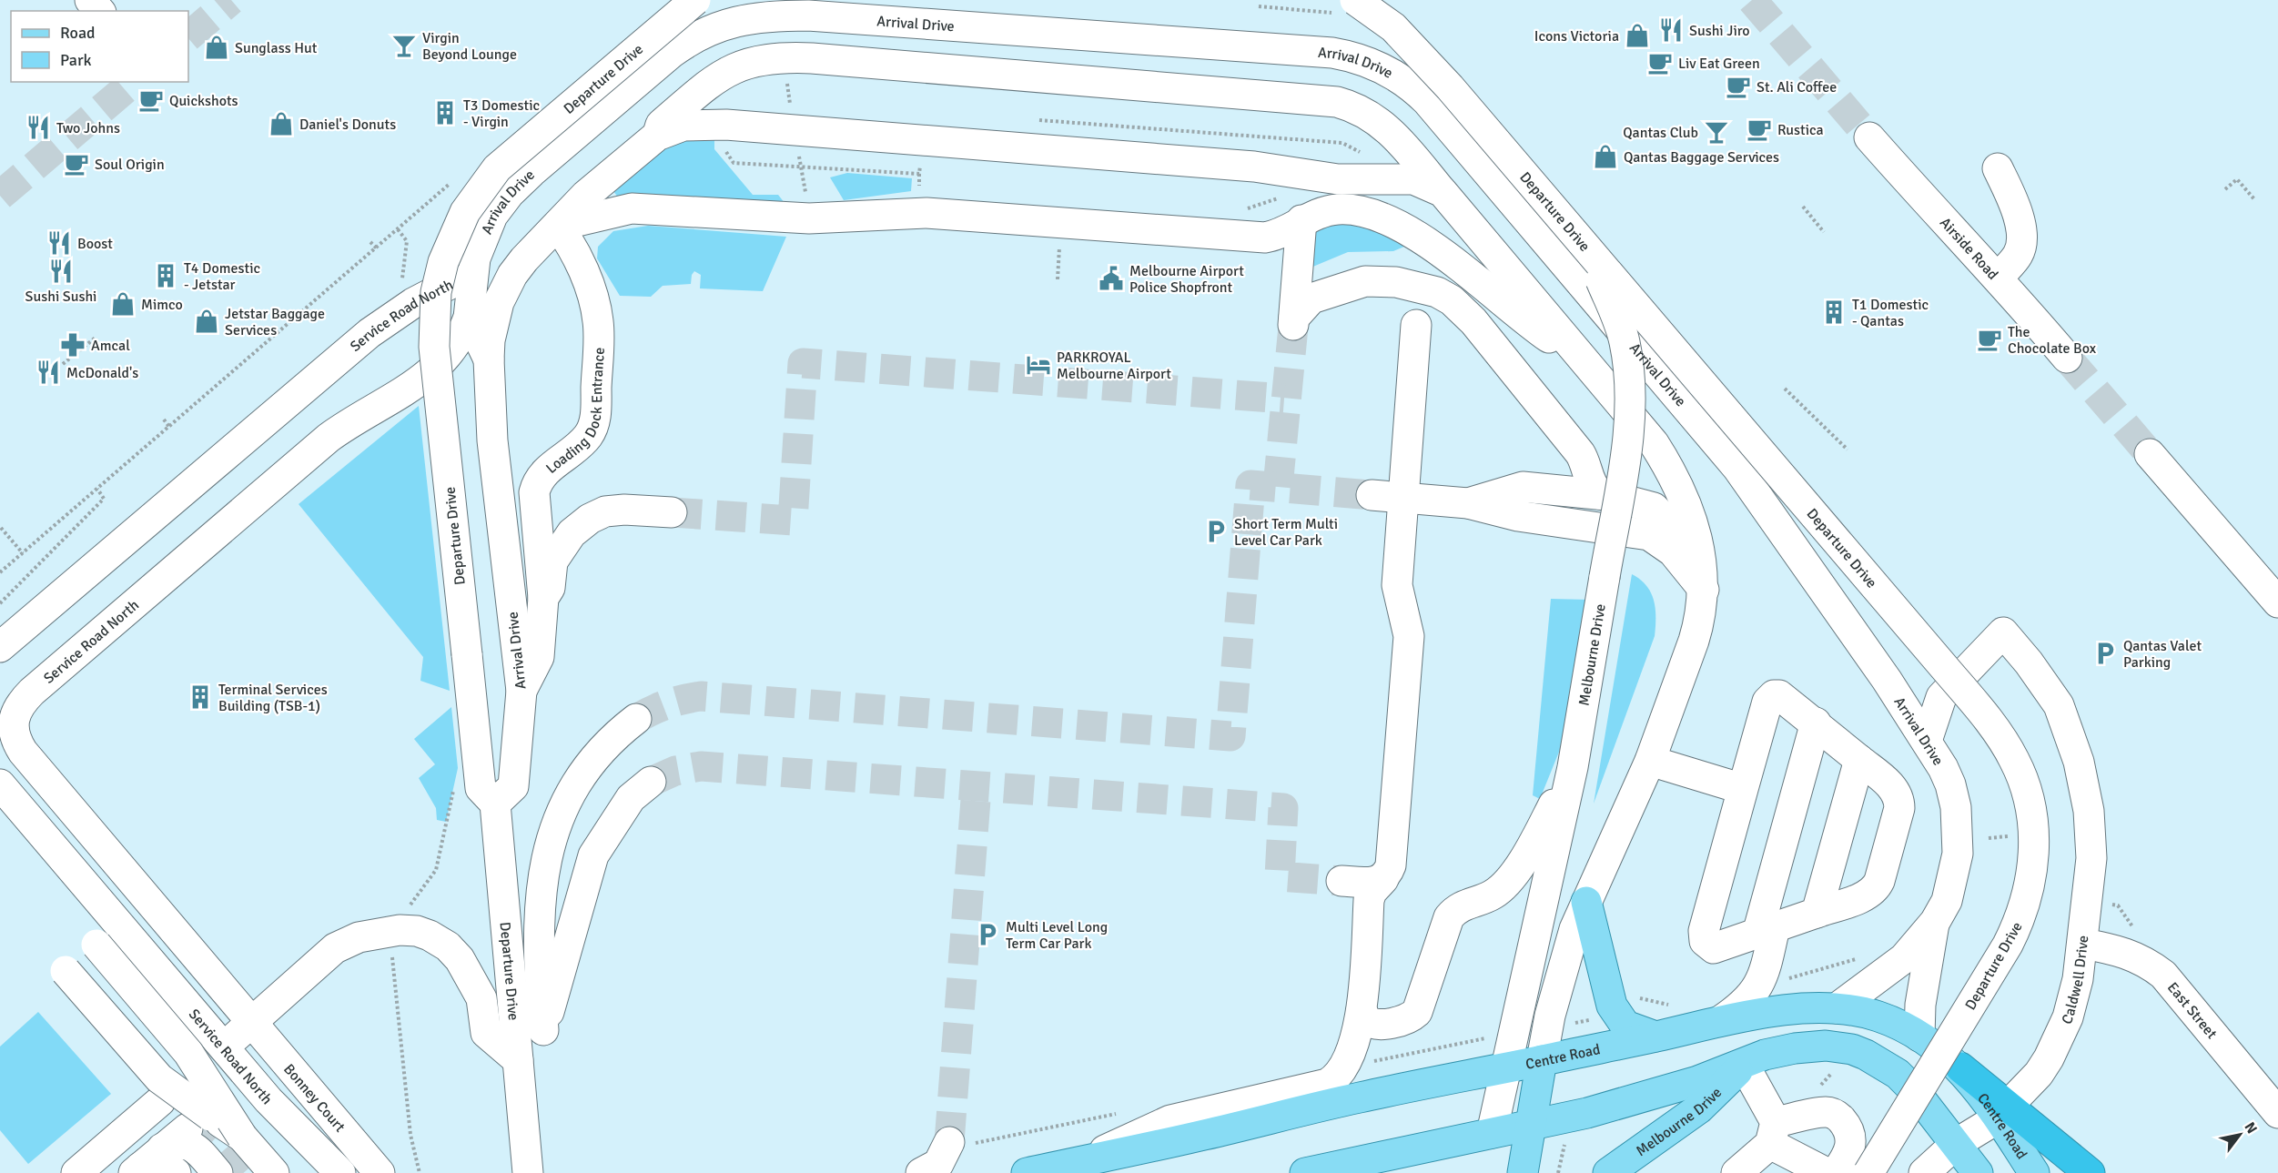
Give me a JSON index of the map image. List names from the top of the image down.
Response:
{
  "streets": {
    "main road": ["Arrival Drive", "Melbourne Drive", "Centre Road"],
    "street": [
      "Departure Drive",
      "Airside Road",
      "Service Road North",
      "Loading Dock Entrance",
      "Caldwell Drive",
      "East Street",
      "Bonney Court"
    ]
  },
  "crossings": [
    ["Arrival Drive", "Departure Drive"],
    ["Arrival Drive", "Service Road North"],
    ["Arrival Drive", "Loading Dock Entrance"],
    ["Arrival Drive", "Melbourne Drive"],
    ["Arrival Drive", "Centre Road"],
    ["Departure Drive", "Melbourne Drive"],
    ["Service Road North", "Bonney Court"],
    ["Melbourne Drive", "Centre Road"],
    ["Caldwell Drive", "East Street"],
    ["Caldwell Drive", "Centre Road"]
  ],
  "places": {
    "restaurant": [
      "Sushi Jiro",
      "Two Johns",
      "Boost",
      "Sushi Sushi",
      "McDonald's"
    ],
    "shop": [
      "Icons Victoria",
      "Sunglass Hut",
      "Daniel's Donuts",
      "Qantas Baggage Services",
      "Mimco",
      "Jetstar Baggage Services"
    ],
    "bar": ["Virgin Beyond Lounge", "Qantas Club"],
    "cafe": [
      "Liv Eat Green",
      "St. Ali Coffee",
      "Quickshots",
      "Rustica",
      "Soul Origin",
      "The Chocolate Box"
    ],
    "building": [
      "T3 Domestic - Virgin",
      "T4 Domestic - Jetstar",
      "T1 Domestic - Qantas",
      "Terminal Services Building (TSB-1)"
    ],
    "public building": ["Melbourne Airport Police Shopfront"],
    "pharmacy": ["Amcal"],
    "hotel": ["PARKROYAL Melbourne Airport"],
    "parking": ["Short Term Multi Level Car Park", "Qantas Valet Parking", "Multi Level Long Term Car Park"]
  },
  "legend": ["Road", "Park"],
  "north": "top right"
}
